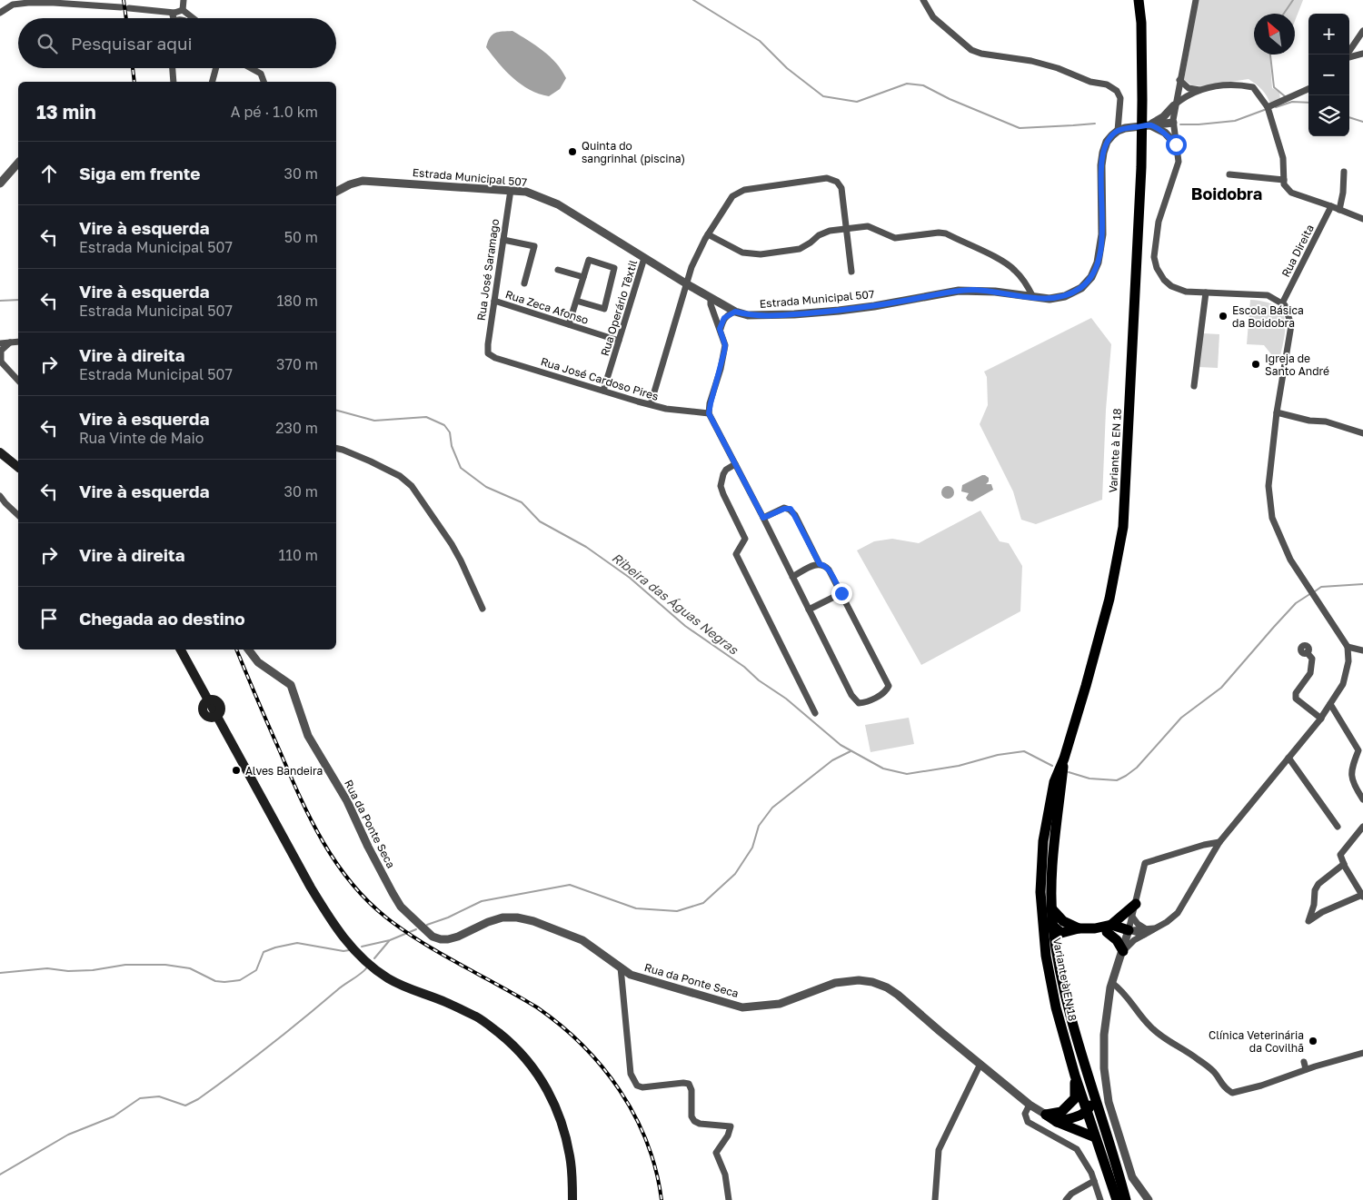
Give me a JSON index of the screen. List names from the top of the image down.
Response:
{
  "streets": {
    "main road": ["Variante à EN 18"],
    "street": [
      "Estrada Municipal 507",
      "Rua Direita",
      "Rua José Saramago",
      "Rua Zeca Afonso",
      "Rua Operário Têxtil",
      "Rua José Cardoso Pires",
      "Rua da Ponte Seca"
    ]
  },
  "crossings": [
    ["Estrada Municipal 507", "Rua José Saramago"],
    ["Estrada Municipal 507", "Rua Operário Têxtil"],
    ["Rua José Saramago", "Rua Zeca Afonso"],
    ["Rua José Saramago", "Rua José Cardoso Pires"],
    ["Rua Zeca Afonso", "Rua Operário Têxtil"],
    ["Rua Operário Têxtil", "Rua José Cardoso Pires"]
  ],
  "districts": ["Boidobra"],
  "water": ["Ribeira das Águas Negras"],
  "places": [
    "Quinta do sangrinhal (piscina)",
    "Escola Básica da Boidobra",
    "Igreja de Santo André",
    "Alves Bandeira",
    "Clínica Veterinária da Covilhã"
  ],
  "north": "top left",
  "page": {
    "map_buttons": ["+", "−"],
    "search": "Pesquisar aqui",
    "heading": ["13 min", "A pé · 1.0 km"],
    "list": [
      ["Siga em frente", "30 m"],
      ["Vire à esquerda", "Estrada Municipal 507", "50 m"],
      ["Vire à esquerda", "Estrada Municipal 507", "180 m"],
      ["Vire à direita", "Estrada Municipal 507", "370 m"],
      ["Vire à esquerda", "Rua Vinte de Maio", "230 m"],
      ["Vire à esquerda", "30 m"],
      ["Vire à direita", "110 m"],
      "Chegada ao destino"
    ]
  }
}
